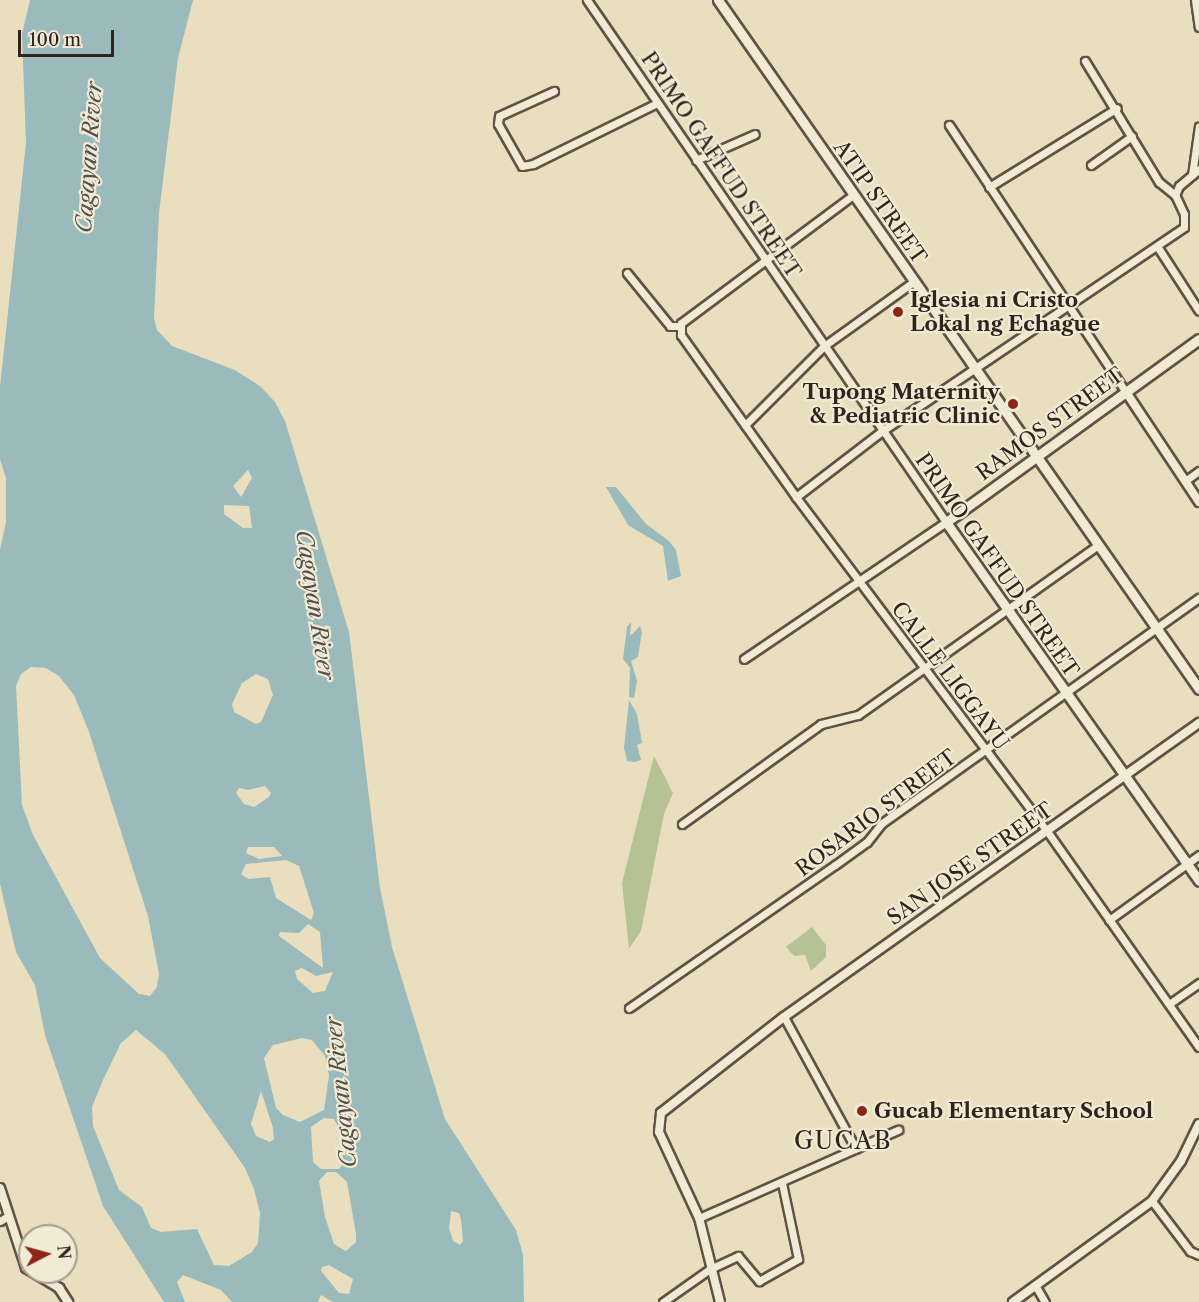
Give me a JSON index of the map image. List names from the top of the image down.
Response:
{
  "streets": {
    "main road": ["PRIMO GAFFUD STREET", "ATIP STREET", "RAMOS STREET"],
    "street": ["CALLE LIGGAYU", "ROSARIO STREET", "SAN JOSE STREET"]
  },
  "crossings": [
    ["PRIMO GAFFUD STREET", "RAMOS STREET"],
    ["PRIMO GAFFUD STREET", "ROSARIO STREET"],
    ["PRIMO GAFFUD STREET", "SAN JOSE STREET"],
    ["ATIP STREET", "RAMOS STREET"],
    ["ATIP STREET", "ROSARIO STREET"],
    ["RAMOS STREET", "CALLE LIGGAYU"],
    ["CALLE LIGGAYU", "ROSARIO STREET"],
    ["CALLE LIGGAYU", "SAN JOSE STREET"]
  ],
  "districts": ["GUCAB"],
  "water": ["Cagayan River"],
  "places": ["Iglesia ni Cristo Lokal ng Echague", "Tupong Maternity & Pediatric Clinic", "Gucab Elementary School"],
  "scale_bar": "100 m",
  "north": "right"
}
